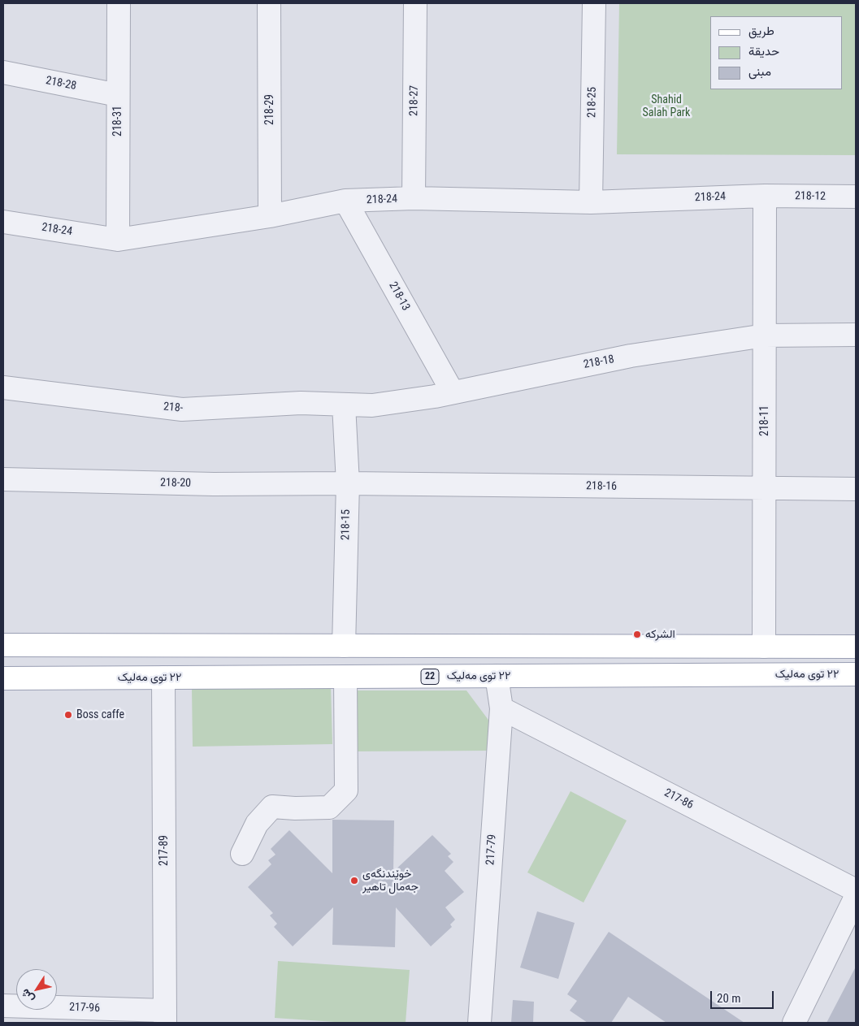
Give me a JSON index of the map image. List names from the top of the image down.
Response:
{
  "streets": {
    "main road": ["٢٢ توی مەلیک", "22"],
    "street": [
      "218-28",
      "218-27",
      "218-25",
      "218-29",
      "218-31",
      "218-12",
      "218-24",
      "218-13",
      "218-18",
      "218-",
      "218-11",
      "218-20",
      "218-16",
      "218-15",
      "217-86",
      "217-79",
      "217-89",
      "217-96"
    ]
  },
  "crossings": [
    ["218-28", "218-31"],
    ["218-27", "218-24"],
    ["218-25", "218-24"],
    ["218-29", "218-24"],
    ["218-31", "218-24"],
    ["218-12", "218-24"],
    ["218-12", "218-11"],
    ["218-24", "218-13"],
    ["218-24", "218-11"],
    ["218-13", "218-18"],
    ["218-18", "218-"],
    ["218-18", "218-11"],
    ["218-18", "218-15"],
    ["218-", "218-15"],
    ["218-11", "218-16"],
    ["218-20", "218-16"],
    ["218-20", "218-15"],
    ["218-16", "218-15"],
    ["٢٢ توی مەلیک", "217-79"],
    ["٢٢ توی مەلیک", "217-89"],
    ["217-86", "217-79"],
    ["217-89", "217-96"]
  ],
  "parks": ["Shahid Salah Park"],
  "places": ["الشركه", "Boss caffe", "خوێندنگەی جەمال تاهیر"],
  "legend": ["طريق", "حديقة", "مبنى"],
  "scale_bar": "20 m",
  "north": "bottom left"
}
